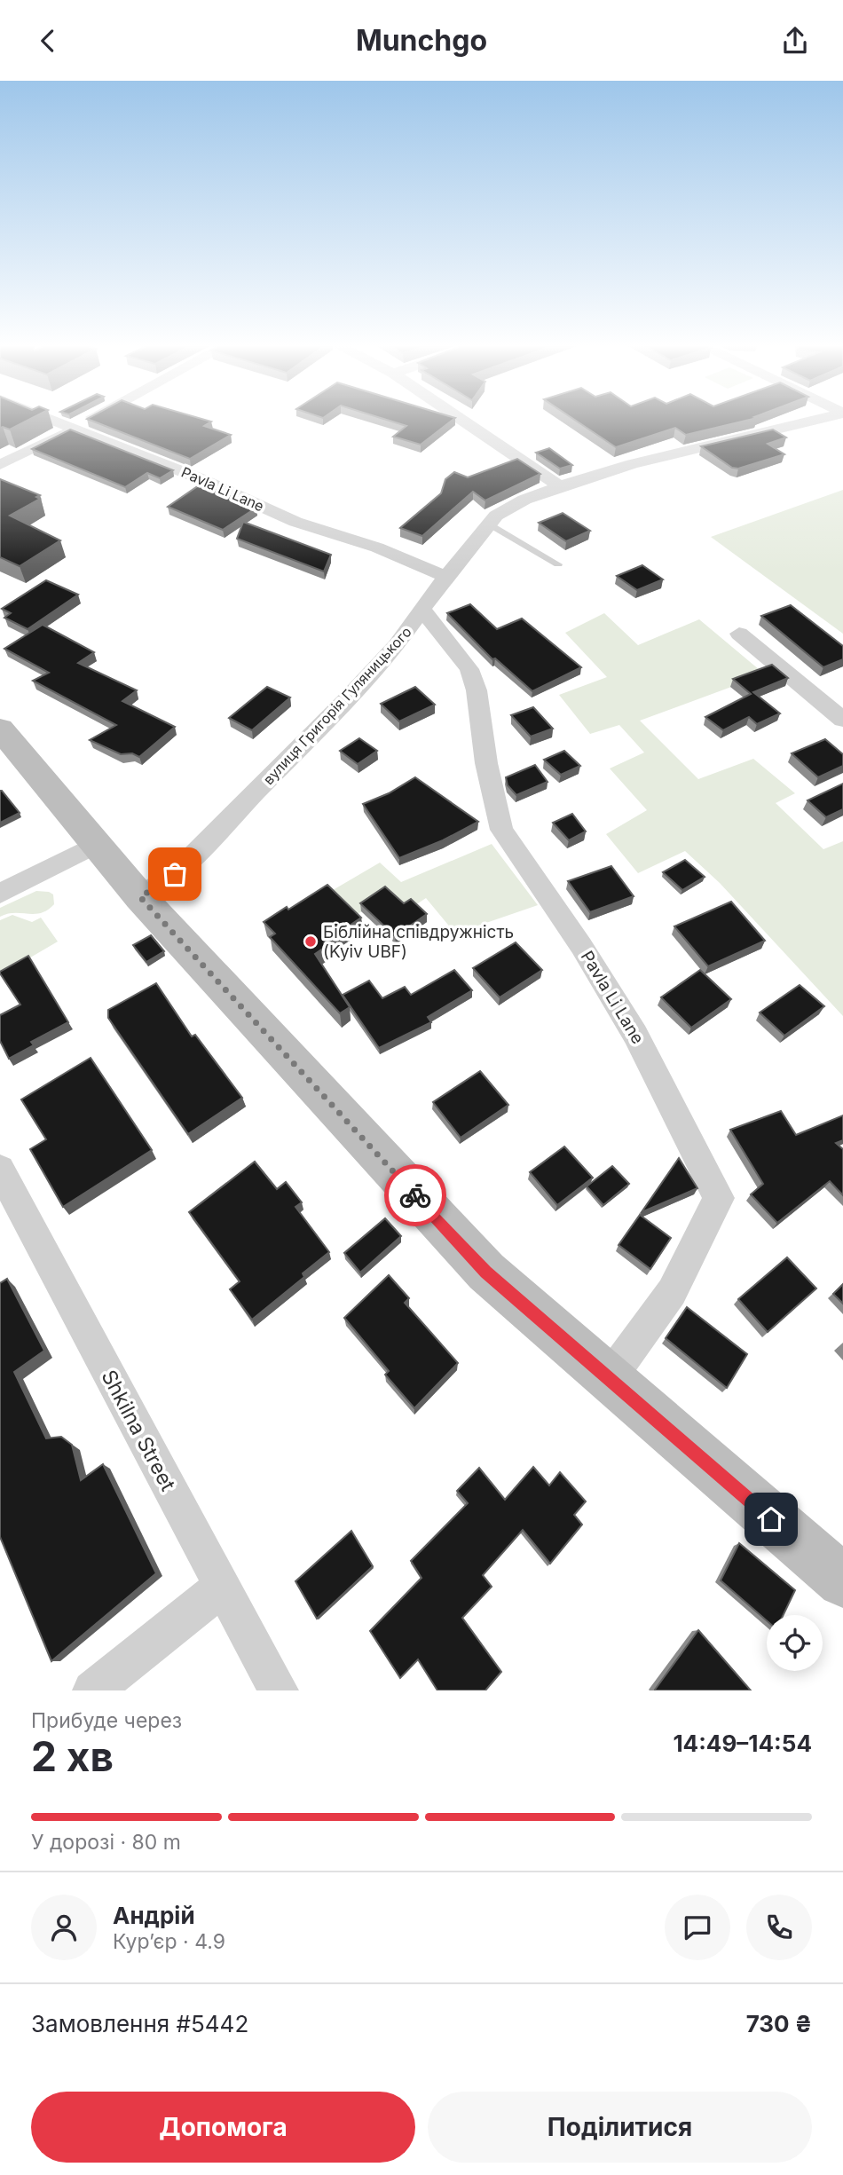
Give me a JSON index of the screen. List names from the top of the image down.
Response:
{
  "streets": {
    "street": ["Pavla Li Lane", "вулиця Григорія Гуляницького", "Shkilna Street"]
  },
  "crossings": [
    ["Pavla Li Lane", "вулиця Григорія Гуляницького"]
  ],
  "places": ["Біблійна співдружність (Kyiv UBF)"],
  "page": {
    "header": "Munchgo",
    "heading": ["2 хв", "Прибуде через", "14:49–14:54"],
    "panel": [
      "Андрій",
      "Кур’єр · 4.9",
      "Замовлення #5442",
      "730 ₴"
    ],
    "bar": "У дорозі · 80 m",
    "buttons": ["Допомога", "Поділитися"]
  }
}
